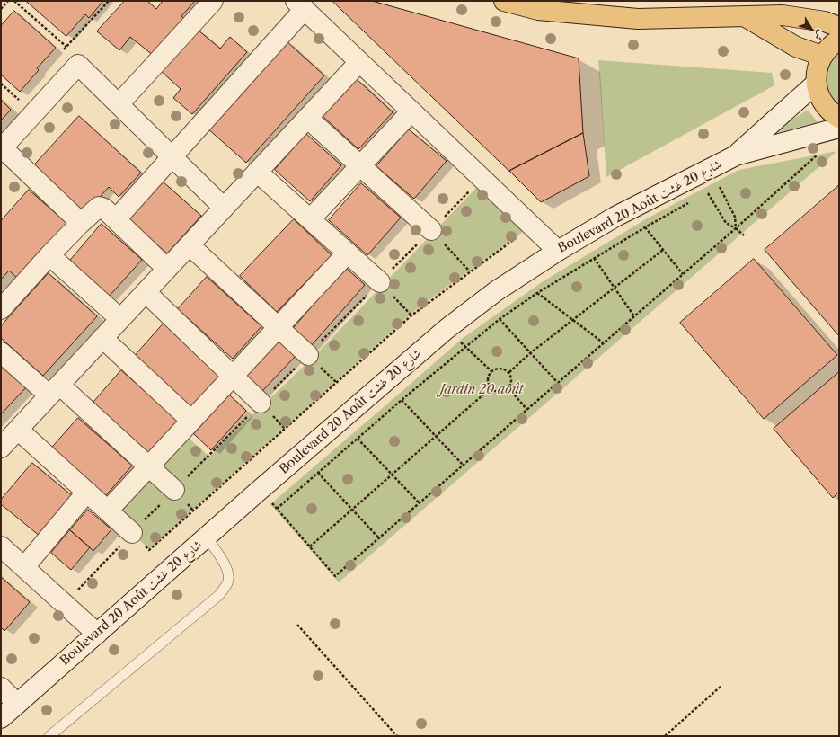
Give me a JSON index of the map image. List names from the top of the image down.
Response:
{
  "streets": {
    "street": ["Boulevard 20 Août شارع 20 غشت"]
  },
  "parks": ["Jardin 20 août"],
  "north": "bottom right"
}
